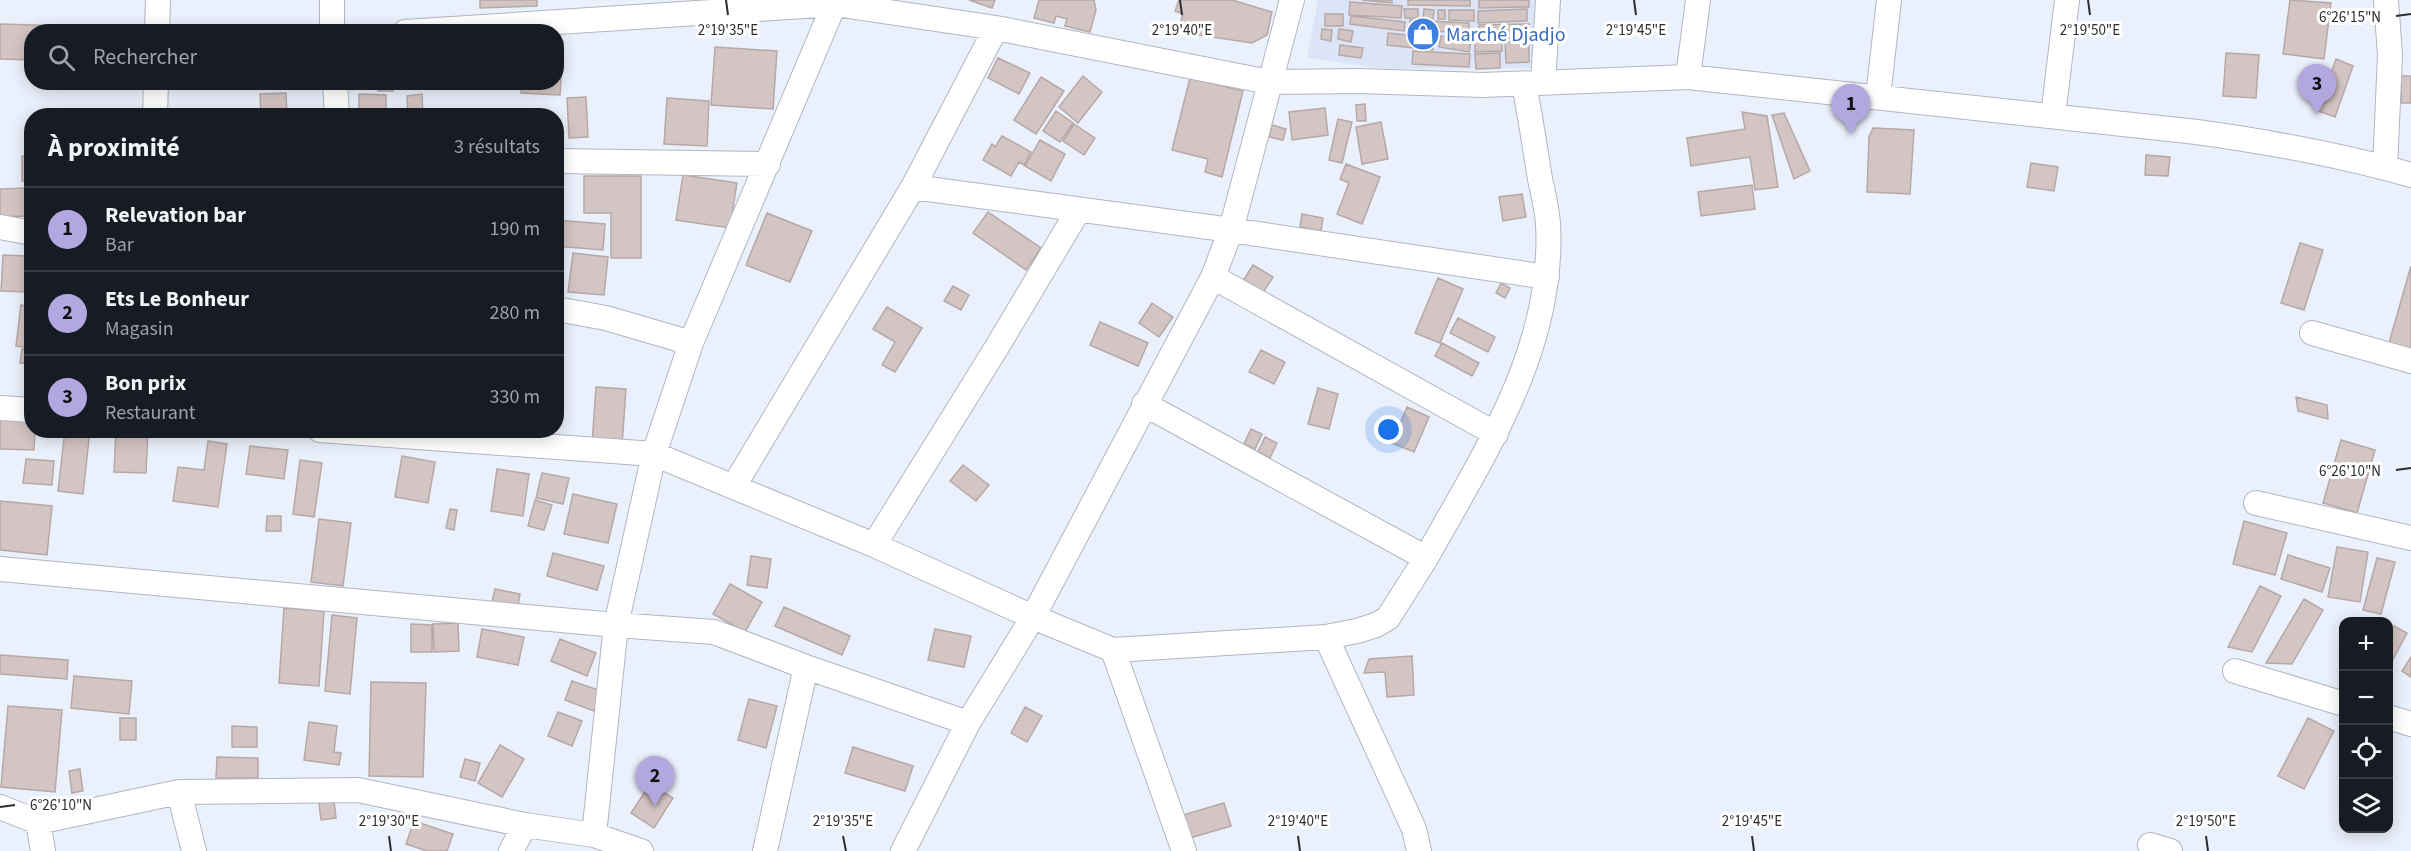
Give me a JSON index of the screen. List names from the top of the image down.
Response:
{
  "places": {
    "shop": ["Marché Djadjo"]
  },
  "page": {
    "search": "Rechercher",
    "pins": ["3", "1", "2"],
    "heading": ["À proximité", "3 résultats"],
    "list": [
      {
        "mark": "1",
        "name": "Relevation bar",
        "note": "Bar",
        "value": "190 m"
      },
      {
        "mark": "2",
        "name": "Ets Le Bonheur",
        "note": "Magasin",
        "value": "280 m"
      },
      {
        "mark": "3",
        "name": "Bon prix",
        "note": "Restaurant",
        "value": "330 m"
      }
    ],
    "map_buttons": ["+", "−"]
  },
  "coordinates": [
    "6°26'15\"N",
    "2°19'35\"E",
    "2°19'40\"E",
    "2°19'45\"E",
    "2°19'50\"E",
    "6°26'10\"N",
    "2°19'30\"E"
  ]
}
